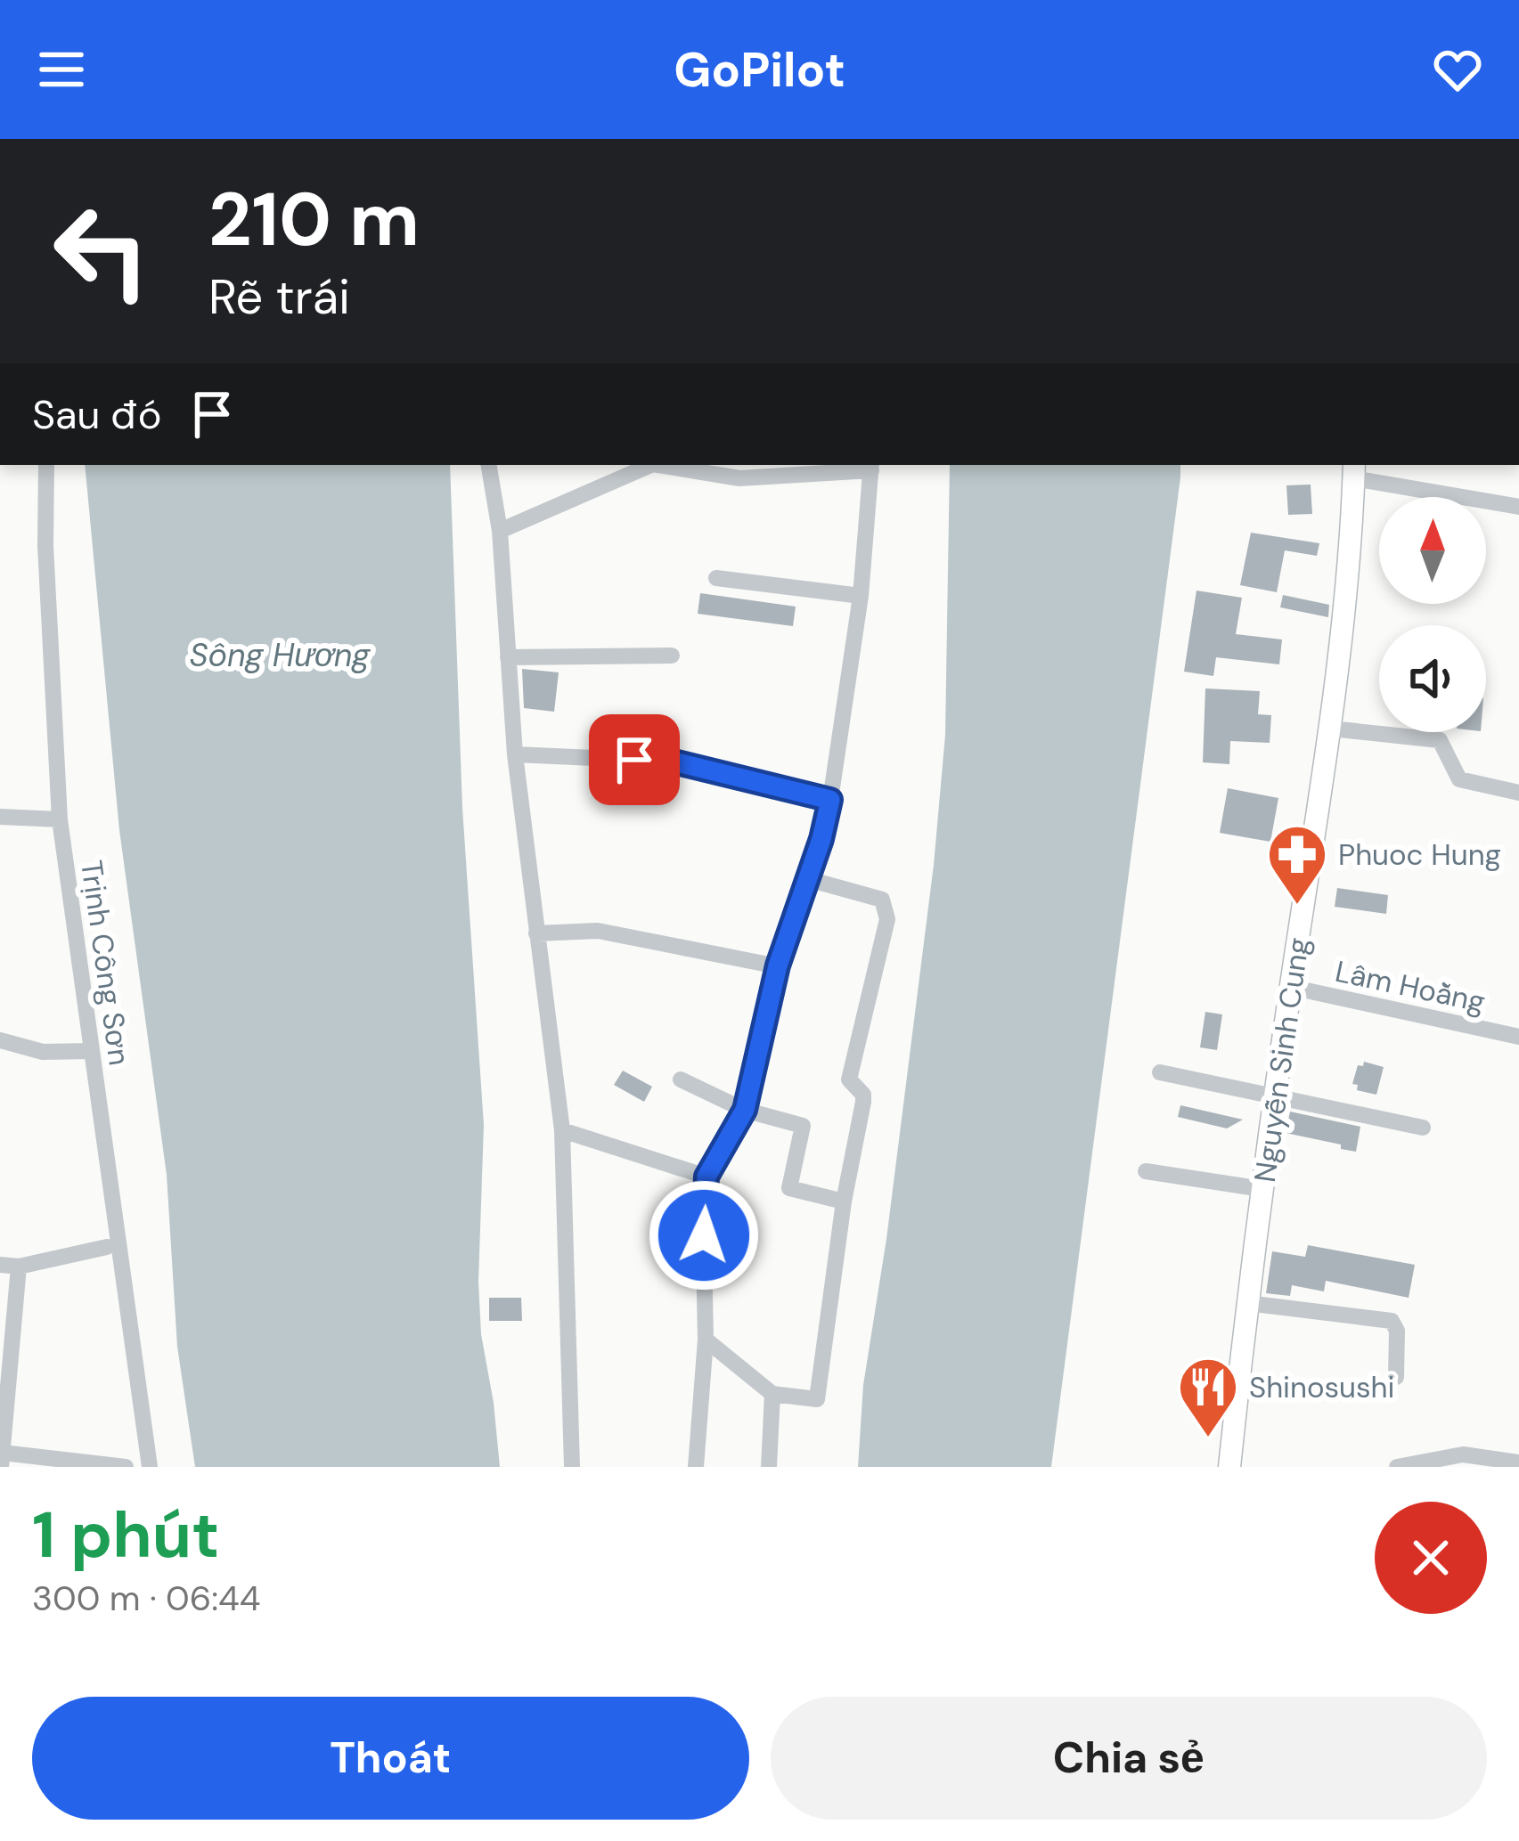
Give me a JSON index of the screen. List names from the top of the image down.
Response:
{
  "streets": {
    "main road": ["Nguyễn Sinh Cung"],
    "street": ["Trịnh Công Sơn", "Lâm Hoằng"]
  },
  "crossings": [
    ["Lâm Hoằng", "Nguyễn Sinh Cung"]
  ],
  "water": ["Sông Hương"],
  "places": {
    "pharmacy": ["Phuoc Hung"],
    "restaurant": ["Shinosushi"]
  },
  "north": "top",
  "page": {
    "header": "GoPilot",
    "turn": ["210 m", "Rẽ trái"],
    "then": "Sau đó",
    "heading": ["1 phút", "300 m · 06:44"],
    "buttons": ["Thoát", "Chia sẻ"]
  }
}
